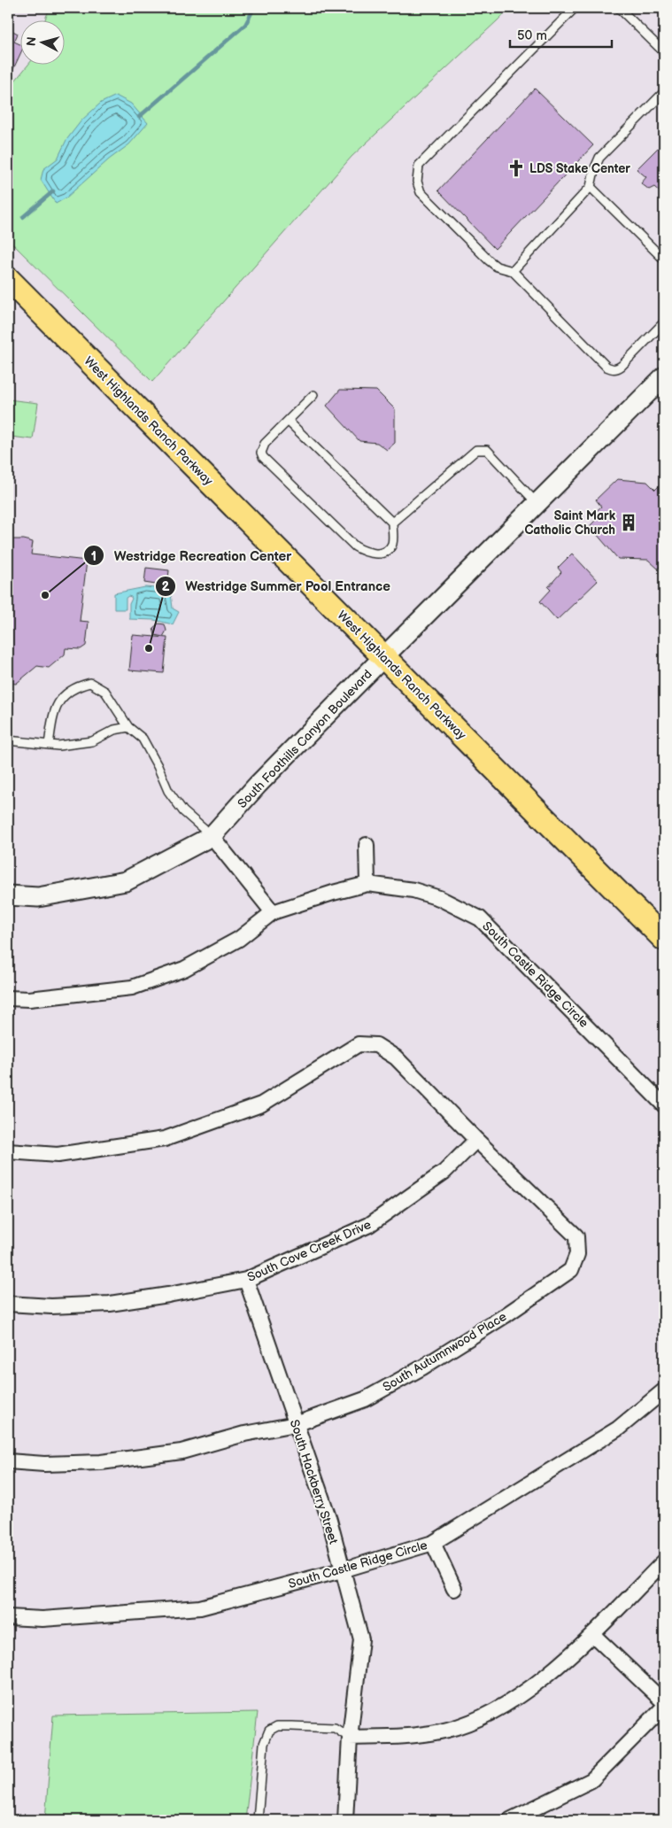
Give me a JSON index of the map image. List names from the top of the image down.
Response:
{
  "streets": {
    "main road": ["West Highlands Ranch Parkway"],
    "street": [
      "South Foothills Canyon Boulevard",
      "South Castle Ridge Circle",
      "South Cove Creek Drive",
      "South Autumnwood Place",
      "South Hackberry Street"
    ]
  },
  "crossings": [
    ["West Highlands Ranch Parkway", "South Foothills Canyon Boulevard"],
    ["South Castle Ridge Circle", "South Hackberry Street"],
    ["South Cove Creek Drive", "South Autumnwood Place"],
    ["South Cove Creek Drive", "South Hackberry Street"],
    ["South Autumnwood Place", "South Hackberry Street"]
  ],
  "places": {
    "church": ["LDS Stake Center"],
    "building": ["Saint Mark Catholic Church"],
    "other": ["Westridge Recreation Center", "Westridge Summer Pool Entrance"]
  },
  "scale_bar": "50 m",
  "north": "left"
}
